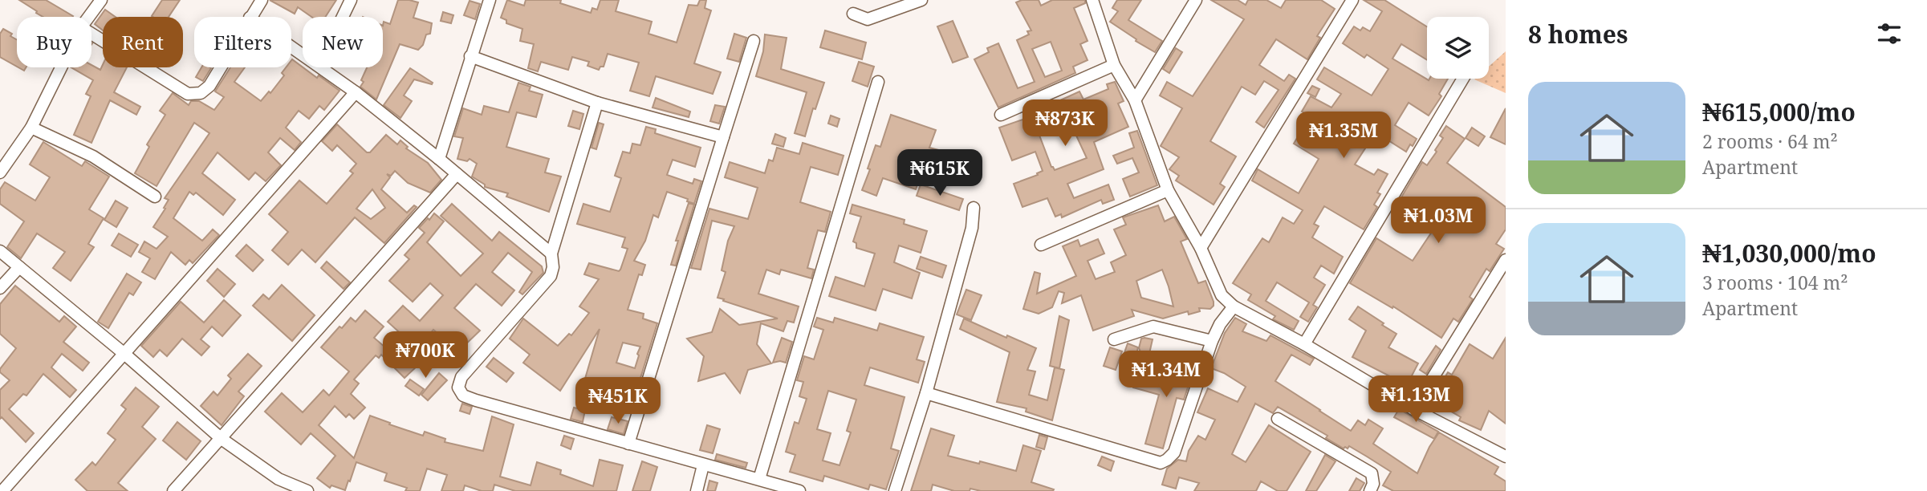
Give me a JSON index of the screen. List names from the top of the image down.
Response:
{
  "page": {
    "heading": "8 homes",
    "chip": [
      "Buy",
      "Rent",
      "Filters",
      "New"
    ],
    "list": [
      {
        "name": "₦615,000/mo",
        "note": "2 rooms · 64 m² · Apartment"
      },
      {
        "name": "₦1,030,000/mo",
        "note": "3 rooms · 104 m² · Apartment"
      }
    ],
    "price": [
      "₦873K",
      "₦1.35M",
      "₦615K",
      "₦1.03M",
      "₦700K",
      "₦1.34M",
      "₦1.13M",
      "₦451K"
    ]
  }
}
